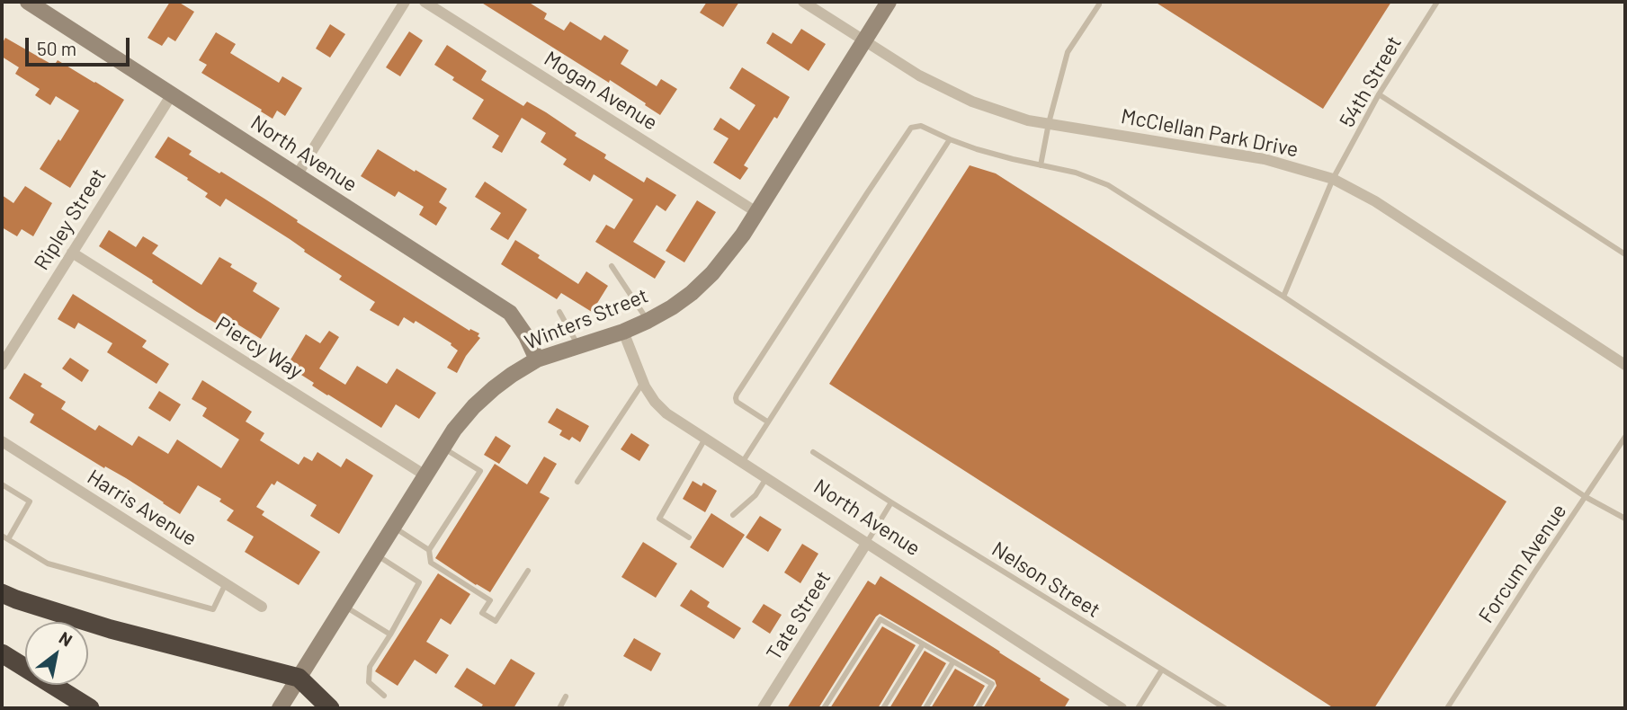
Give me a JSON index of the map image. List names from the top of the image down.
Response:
{
  "streets": {
    "main road": ["North Avenue", "Winters Street"],
    "street": [
      "Mogan Avenue",
      "McClellan Park Drive",
      "Ripley Street",
      "Piercy Way",
      "Harris Avenue",
      "Tate Street"
    ],
    "lane": ["54th Street", "Forcum Avenue", "Nelson Street"]
  },
  "crossings": [
    ["54th Street", "McClellan Park Drive"],
    ["Mogan Avenue", "Winters Street"],
    ["McClellan Park Drive", "Winters Street"],
    ["North Avenue", "Ripley Street"],
    ["North Avenue", "Winters Street"],
    ["North Avenue", "Tate Street"],
    ["Ripley Street", "Piercy Way"],
    ["Winters Street", "Piercy Way"]
  ],
  "scale_bar": "50 m",
  "north": "top right"
}
